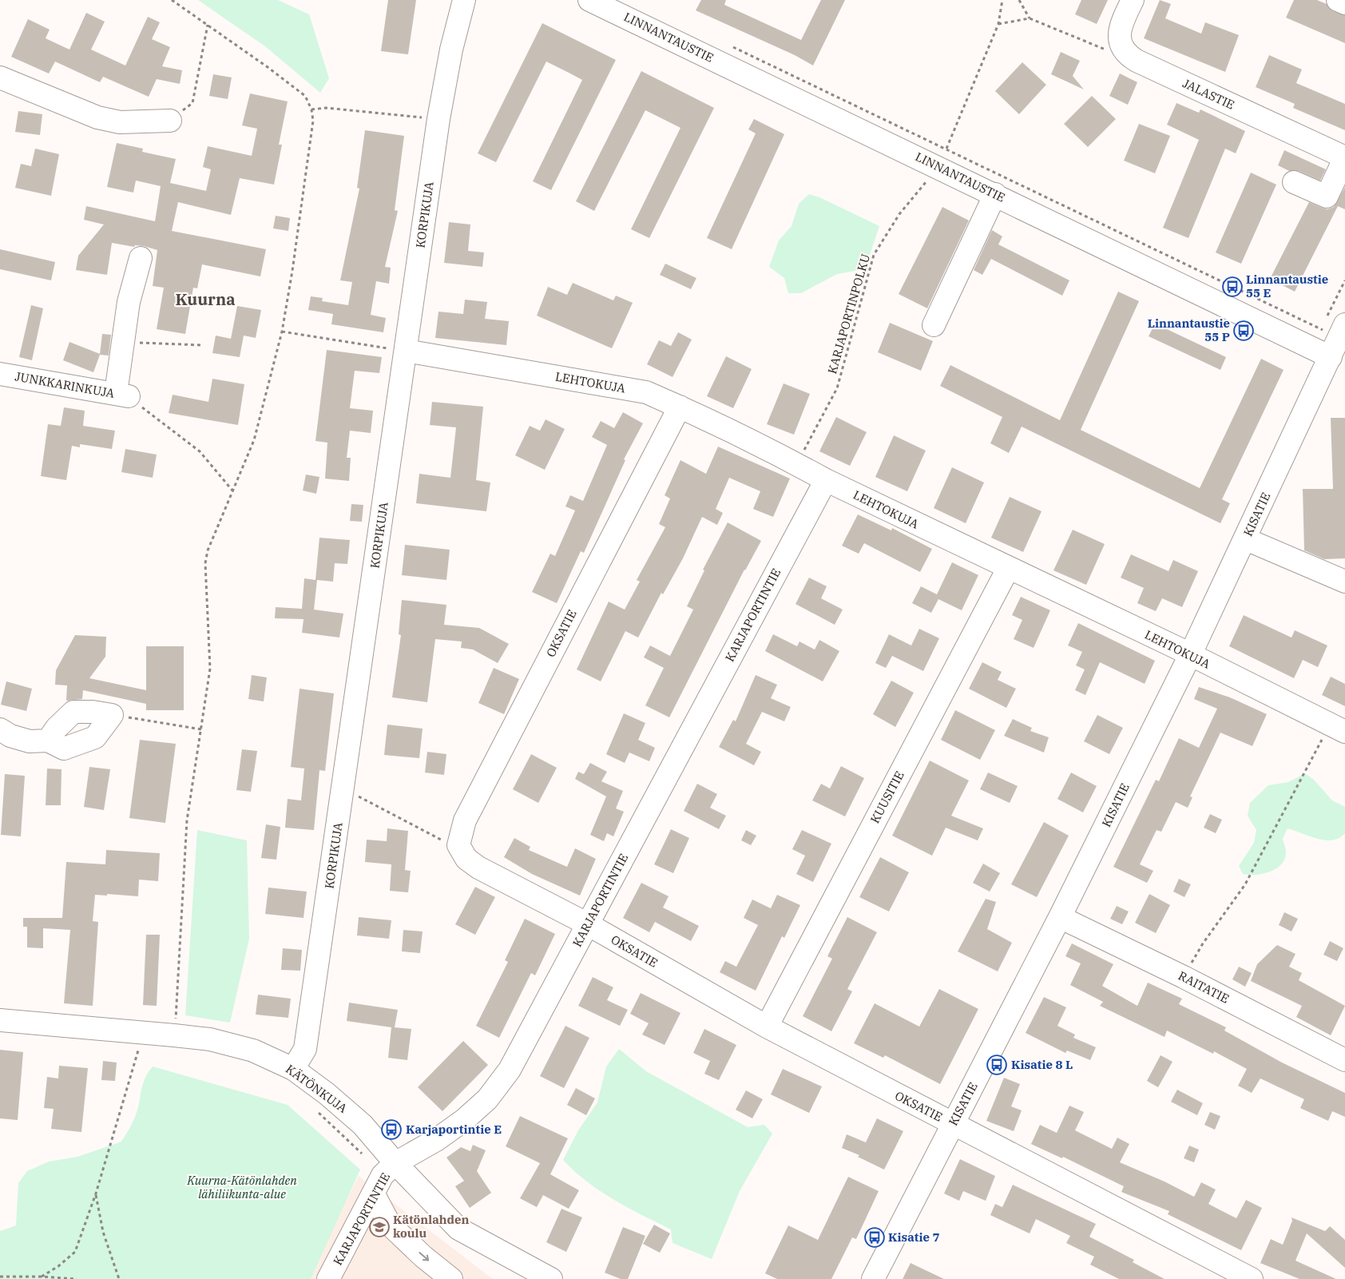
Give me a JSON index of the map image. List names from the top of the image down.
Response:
{
  "streets": {
    "street": [
      "LINNANTAUSTIE",
      "JALASTIE",
      "KORPIKUJA",
      "LEHTOKUJA",
      "JUNKKARINKUJA",
      "KISATIE",
      "KARJAPORTINTIE",
      "OKSATIE",
      "KUUSITIE",
      "RAITATIE",
      "KÄTÖNKUJA"
    ],
    "path": ["KARJAPORTINPOLKU"]
  },
  "crossings": [
    ["LINNANTAUSTIE", "KARJAPORTINPOLKU"],
    ["LINNANTAUSTIE", "KISATIE"],
    ["KORPIKUJA", "LEHTOKUJA"],
    ["KORPIKUJA", "KÄTÖNKUJA"],
    ["KARJAPORTINPOLKU", "LEHTOKUJA"],
    ["LEHTOKUJA", "KISATIE"],
    ["LEHTOKUJA", "KARJAPORTINTIE"],
    ["LEHTOKUJA", "OKSATIE"],
    ["LEHTOKUJA", "KUUSITIE"],
    ["KISATIE", "OKSATIE"],
    ["KISATIE", "RAITATIE"],
    ["KARJAPORTINTIE", "OKSATIE"],
    ["KARJAPORTINTIE", "KÄTÖNKUJA"],
    ["OKSATIE", "KUUSITIE"]
  ],
  "districts": ["Kuurna"],
  "parks": ["Kuurna-Kätönlahden lähiliikunta-alue"],
  "places": {
    "bus stop": [
      "Linnantaustie 55 E",
      "Linnantaustie 55 P",
      "Kisatie 8 L",
      "Karjaportintie E",
      "Kisatie 7"
    ],
    "school or university": ["Kätönlahden koulu"]
  }
}
